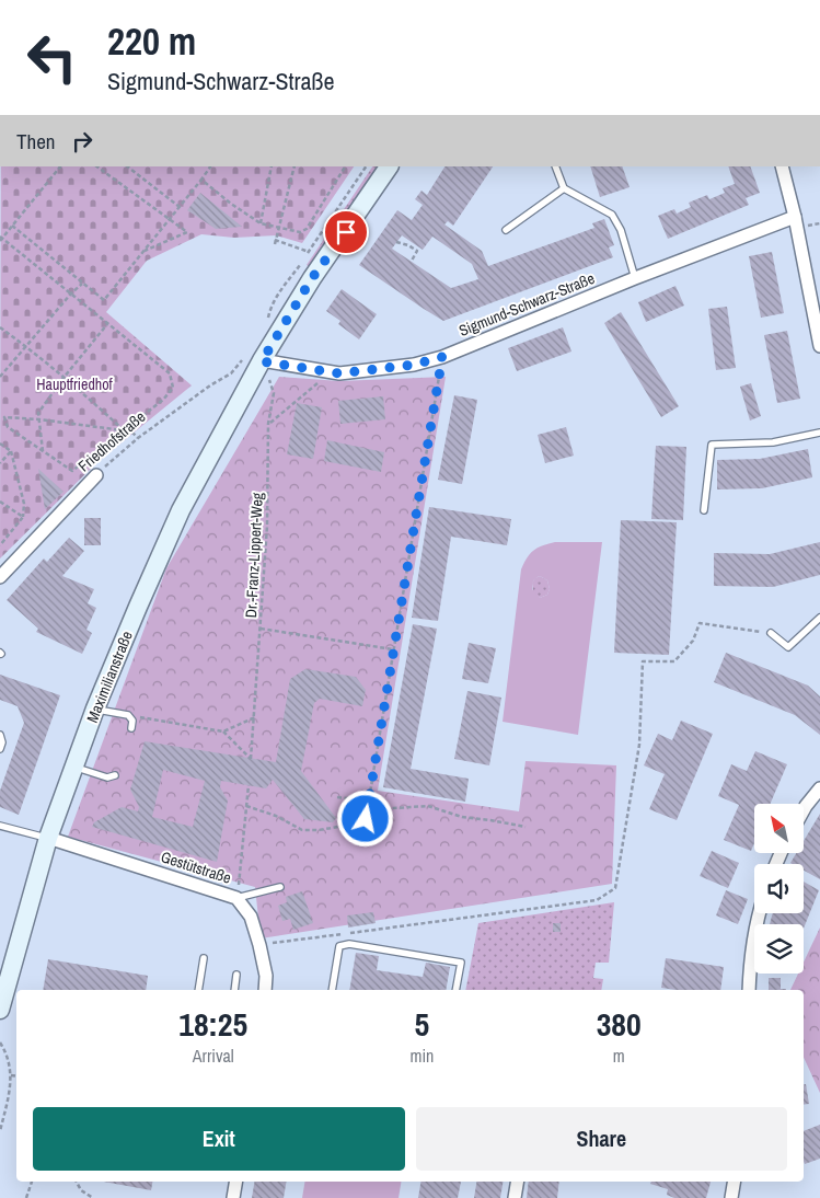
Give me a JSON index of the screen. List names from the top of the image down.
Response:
{
  "streets": {
    "main road": ["Maximilianstraße"],
    "street": ["Sigmund-Schwarz-Straße", "Friedhofstraße", "Gestütstraße"],
    "path": ["Dr.-Franz-Lippert-Weg"]
  },
  "crossings": [
    ["Sigmund-Schwarz-Straße", "Maximilianstraße"],
    ["Maximilianstraße", "Gestütstraße"]
  ],
  "parks": ["Hauptfriedhof"],
  "north": "top left",
  "page": {
    "turn": ["220 m", "Sigmund-Schwarz-Straße"],
    "then": "Then",
    "eta": [
      "18:25",
      "Arrival",
      "5",
      "min",
      "380",
      "m"
    ],
    "buttons": ["Exit", "Share"]
  }
}
